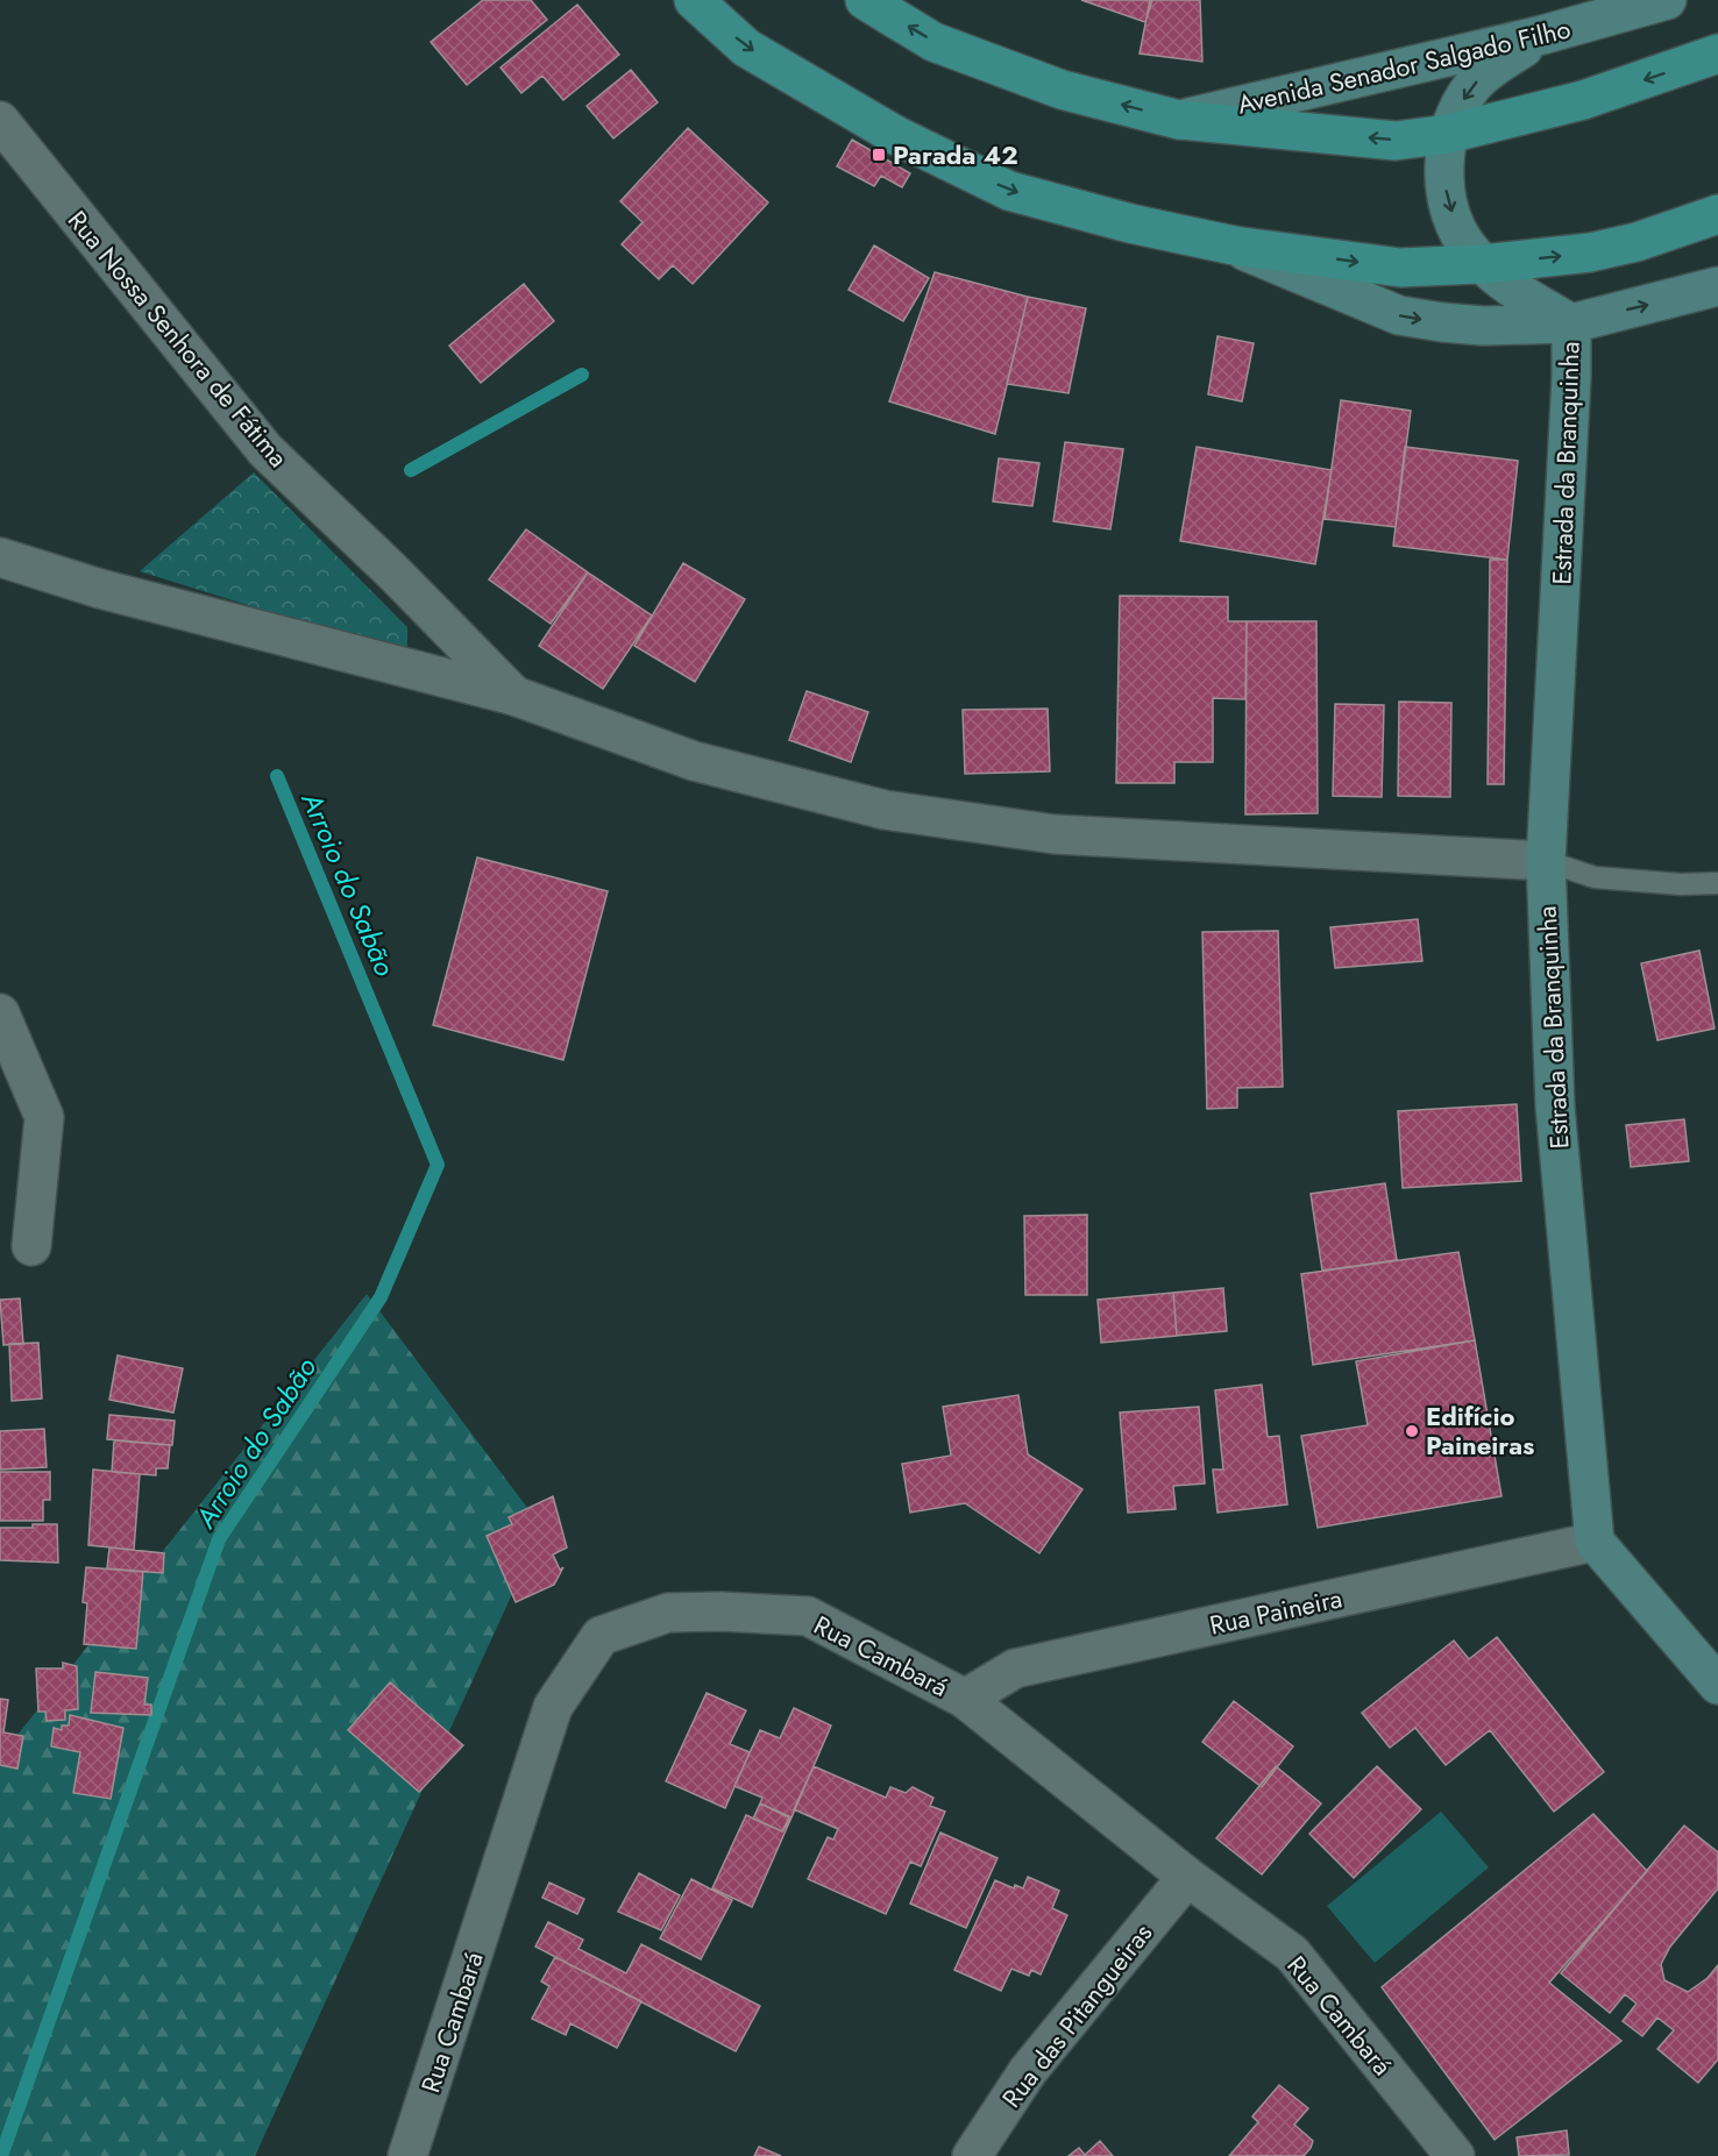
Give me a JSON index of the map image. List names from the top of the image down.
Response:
{
  "streets": {
    "main road": ["Avenida Senador Salgado Filho", "Estrada da Branquinha"],
    "street": [
      "Rua Nossa Senhora de Fátima",
      "Rua Paineira",
      "Rua Cambará",
      "Rua das Pitangueiras"
    ]
  },
  "crossings": [
    ["Estrada da Branquinha", "Rua Paineira"],
    ["Rua Paineira", "Rua Cambará"],
    ["Rua Cambará", "Rua das Pitangueiras"]
  ],
  "water": ["Arroio do Sabão"],
  "places": {
    "transit": ["Parada 42"],
    "other": ["Edifício Paineiras"]
  }
}
